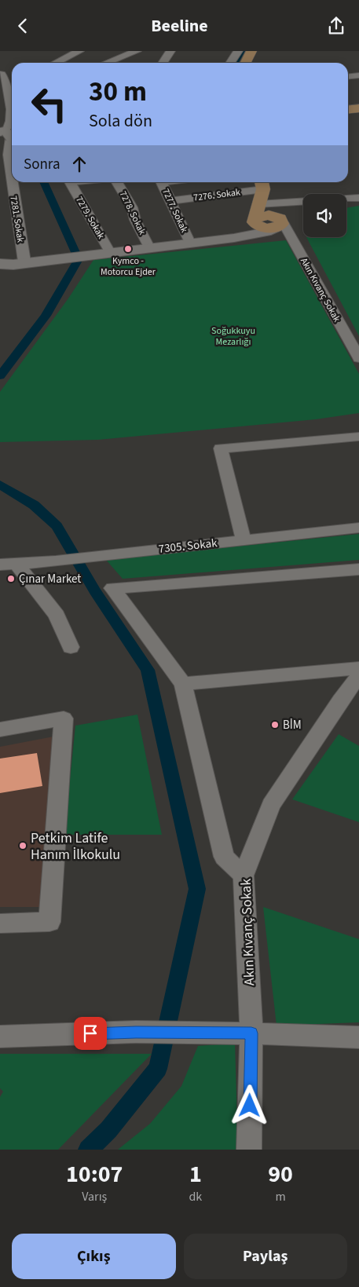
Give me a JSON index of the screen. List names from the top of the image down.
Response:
{
  "streets": {
    "street": [
      "7276. Sokak",
      "7277. Sokak",
      "7278. Sokak",
      "7279. Sokak",
      "7281. Sokak",
      "Akın Kıvanç Sokak",
      "7305. Sokak"
    ]
  },
  "crossings": [
    ["7276. Sokak", "7277. Sokak"]
  ],
  "parks": ["Soğukkuyu Mezarlığı"],
  "places": [
    "Kymco - Motorcu Ejder",
    "Çınar Market",
    "BİM",
    "Petkim Latife Hanım İlkokulu"
  ],
  "page": {
    "header": "Beeline",
    "turn": ["30 m", "Sola dön"],
    "then": "Sonra",
    "eta": [
      "10:07",
      "Varış",
      "1",
      "dk",
      "90",
      "m"
    ],
    "buttons": ["Çıkış", "Paylaş"]
  }
}
